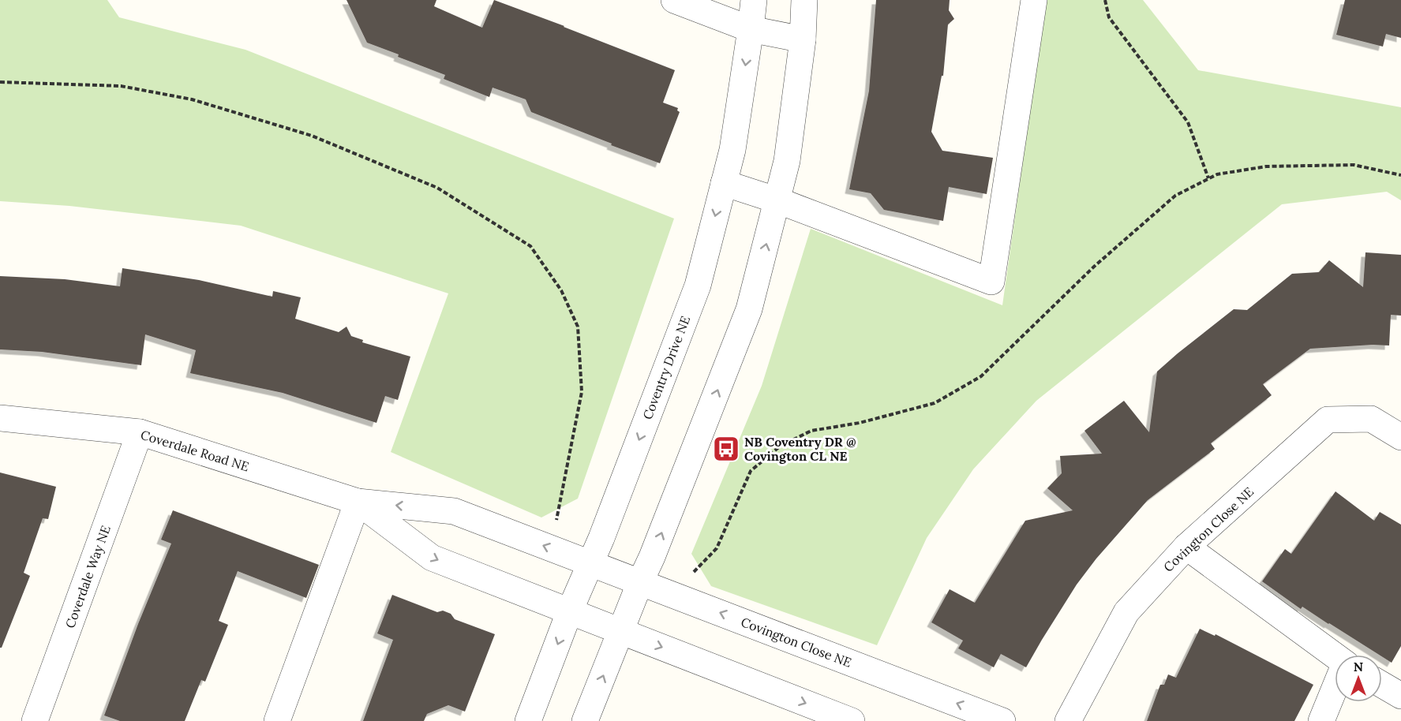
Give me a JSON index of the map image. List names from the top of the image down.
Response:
{
  "streets": {
    "street": [
      "Coventry Drive NE",
      "Coverdale Road NE",
      "Covington Close NE",
      "Coverdale Way NE"
    ]
  },
  "crossings": [
    ["Coventry Drive NE", "Coverdale Road NE"],
    ["Coventry Drive NE", "Covington Close NE"],
    ["Coverdale Road NE", "Covington Close NE"],
    ["Coverdale Road NE", "Coverdale Way NE"]
  ],
  "places": {
    "bus stop": ["NB Coventry DR @ Covington CL NE"]
  },
  "north": "top"
}
